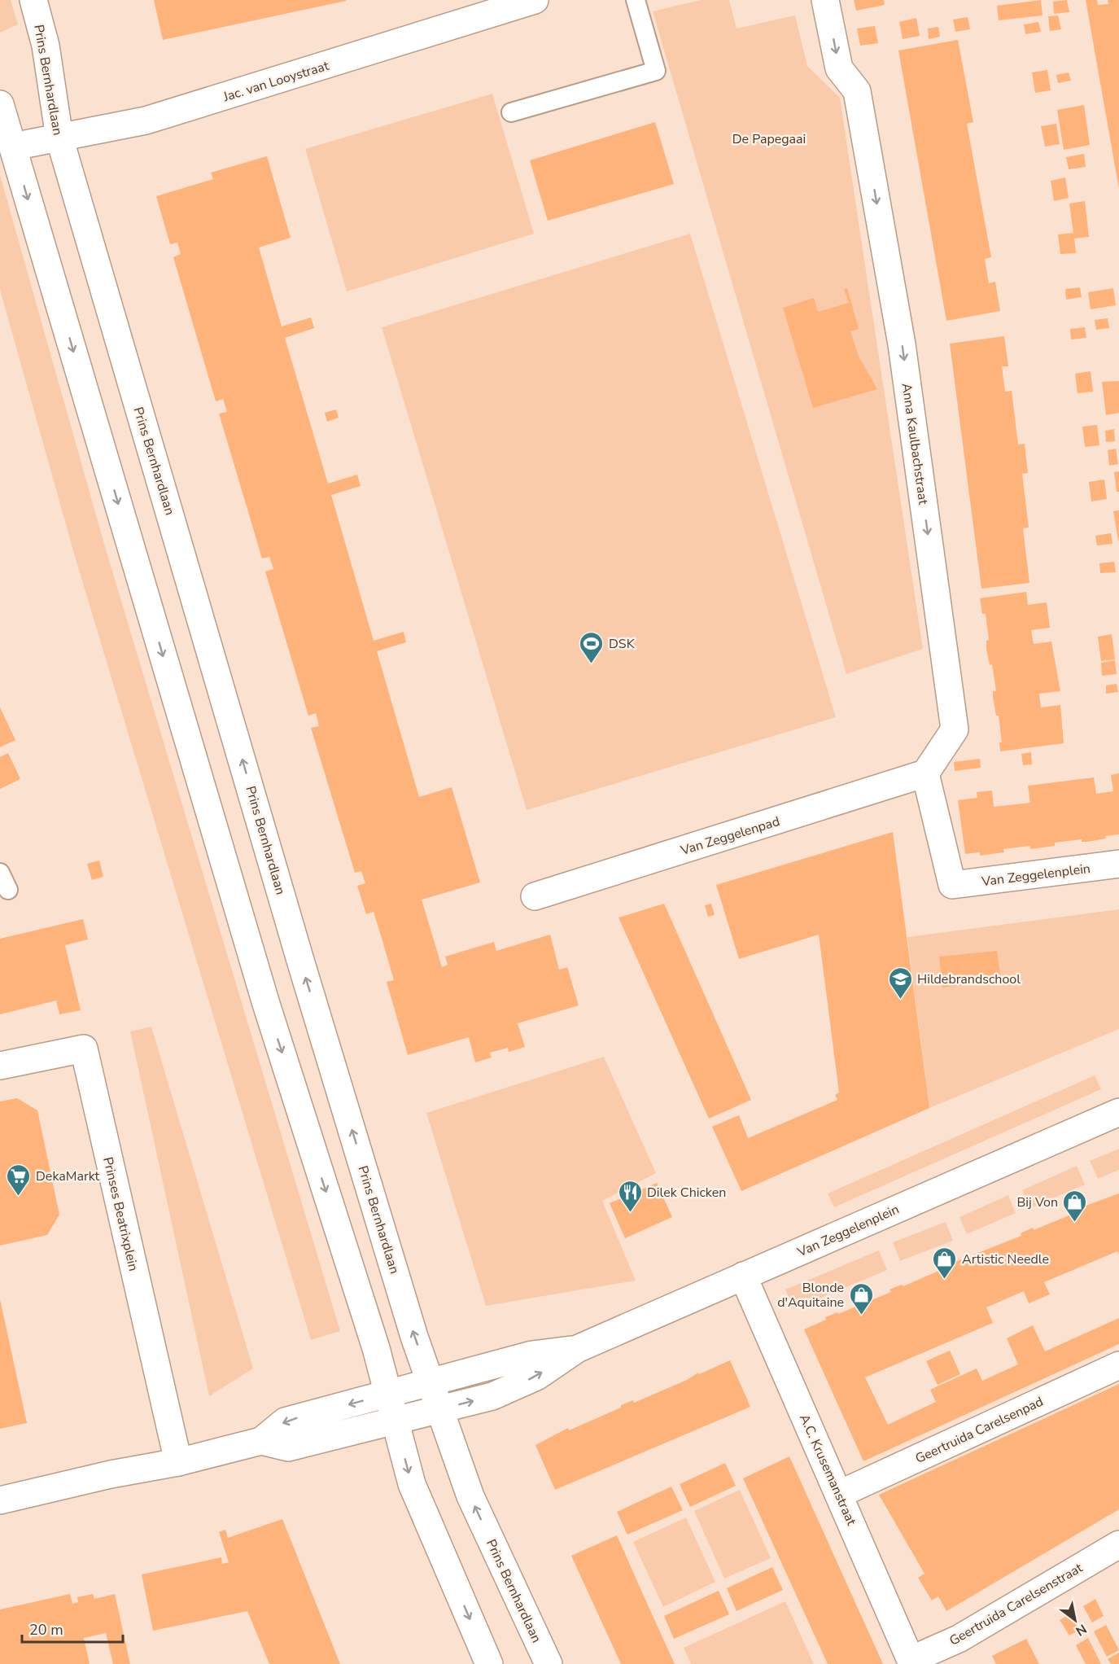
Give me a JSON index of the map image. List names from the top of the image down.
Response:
{
  "streets": {
    "street": [
      "Prins Bernhardlaan",
      "Jac. van Looystraat",
      "Anna Kaulbachstraat",
      "Van Zeggelenpad",
      "Van Zeggelenplein",
      "Prinses Beatrixplein",
      "Geertruida Carelsenpad",
      "A.C. Krusemanstraat",
      "Geertruida Carelsenstraat"
    ]
  },
  "crossings": [
    ["Prins Bernhardlaan", "Jac. van Looystraat"],
    ["Prins Bernhardlaan", "Van Zeggelenplein"],
    ["Anna Kaulbachstraat", "Van Zeggelenpad"],
    ["Anna Kaulbachstraat", "Van Zeggelenplein"],
    ["Van Zeggelenpad", "Van Zeggelenplein"],
    ["Van Zeggelenplein", "A.C. Krusemanstraat"],
    ["Geertruida Carelsenpad", "A.C. Krusemanstraat"],
    ["A.C. Krusemanstraat", "Geertruida Carelsenstraat"]
  ],
  "one_way": ["Anna Kaulbachstraat"],
  "parks": ["De Papegaai"],
  "places": {
    "sports": ["DSK"],
    "school or university": ["Hildebrandschool"],
    "supermarket": ["DekaMarkt"],
    "restaurant": ["Dilek Chicken"],
    "shop": ["Bij Von", "Artistic Needle", "Blonde d'Aquitaine"]
  },
  "scale_bar": "20 m",
  "north": "bottom right"
}
